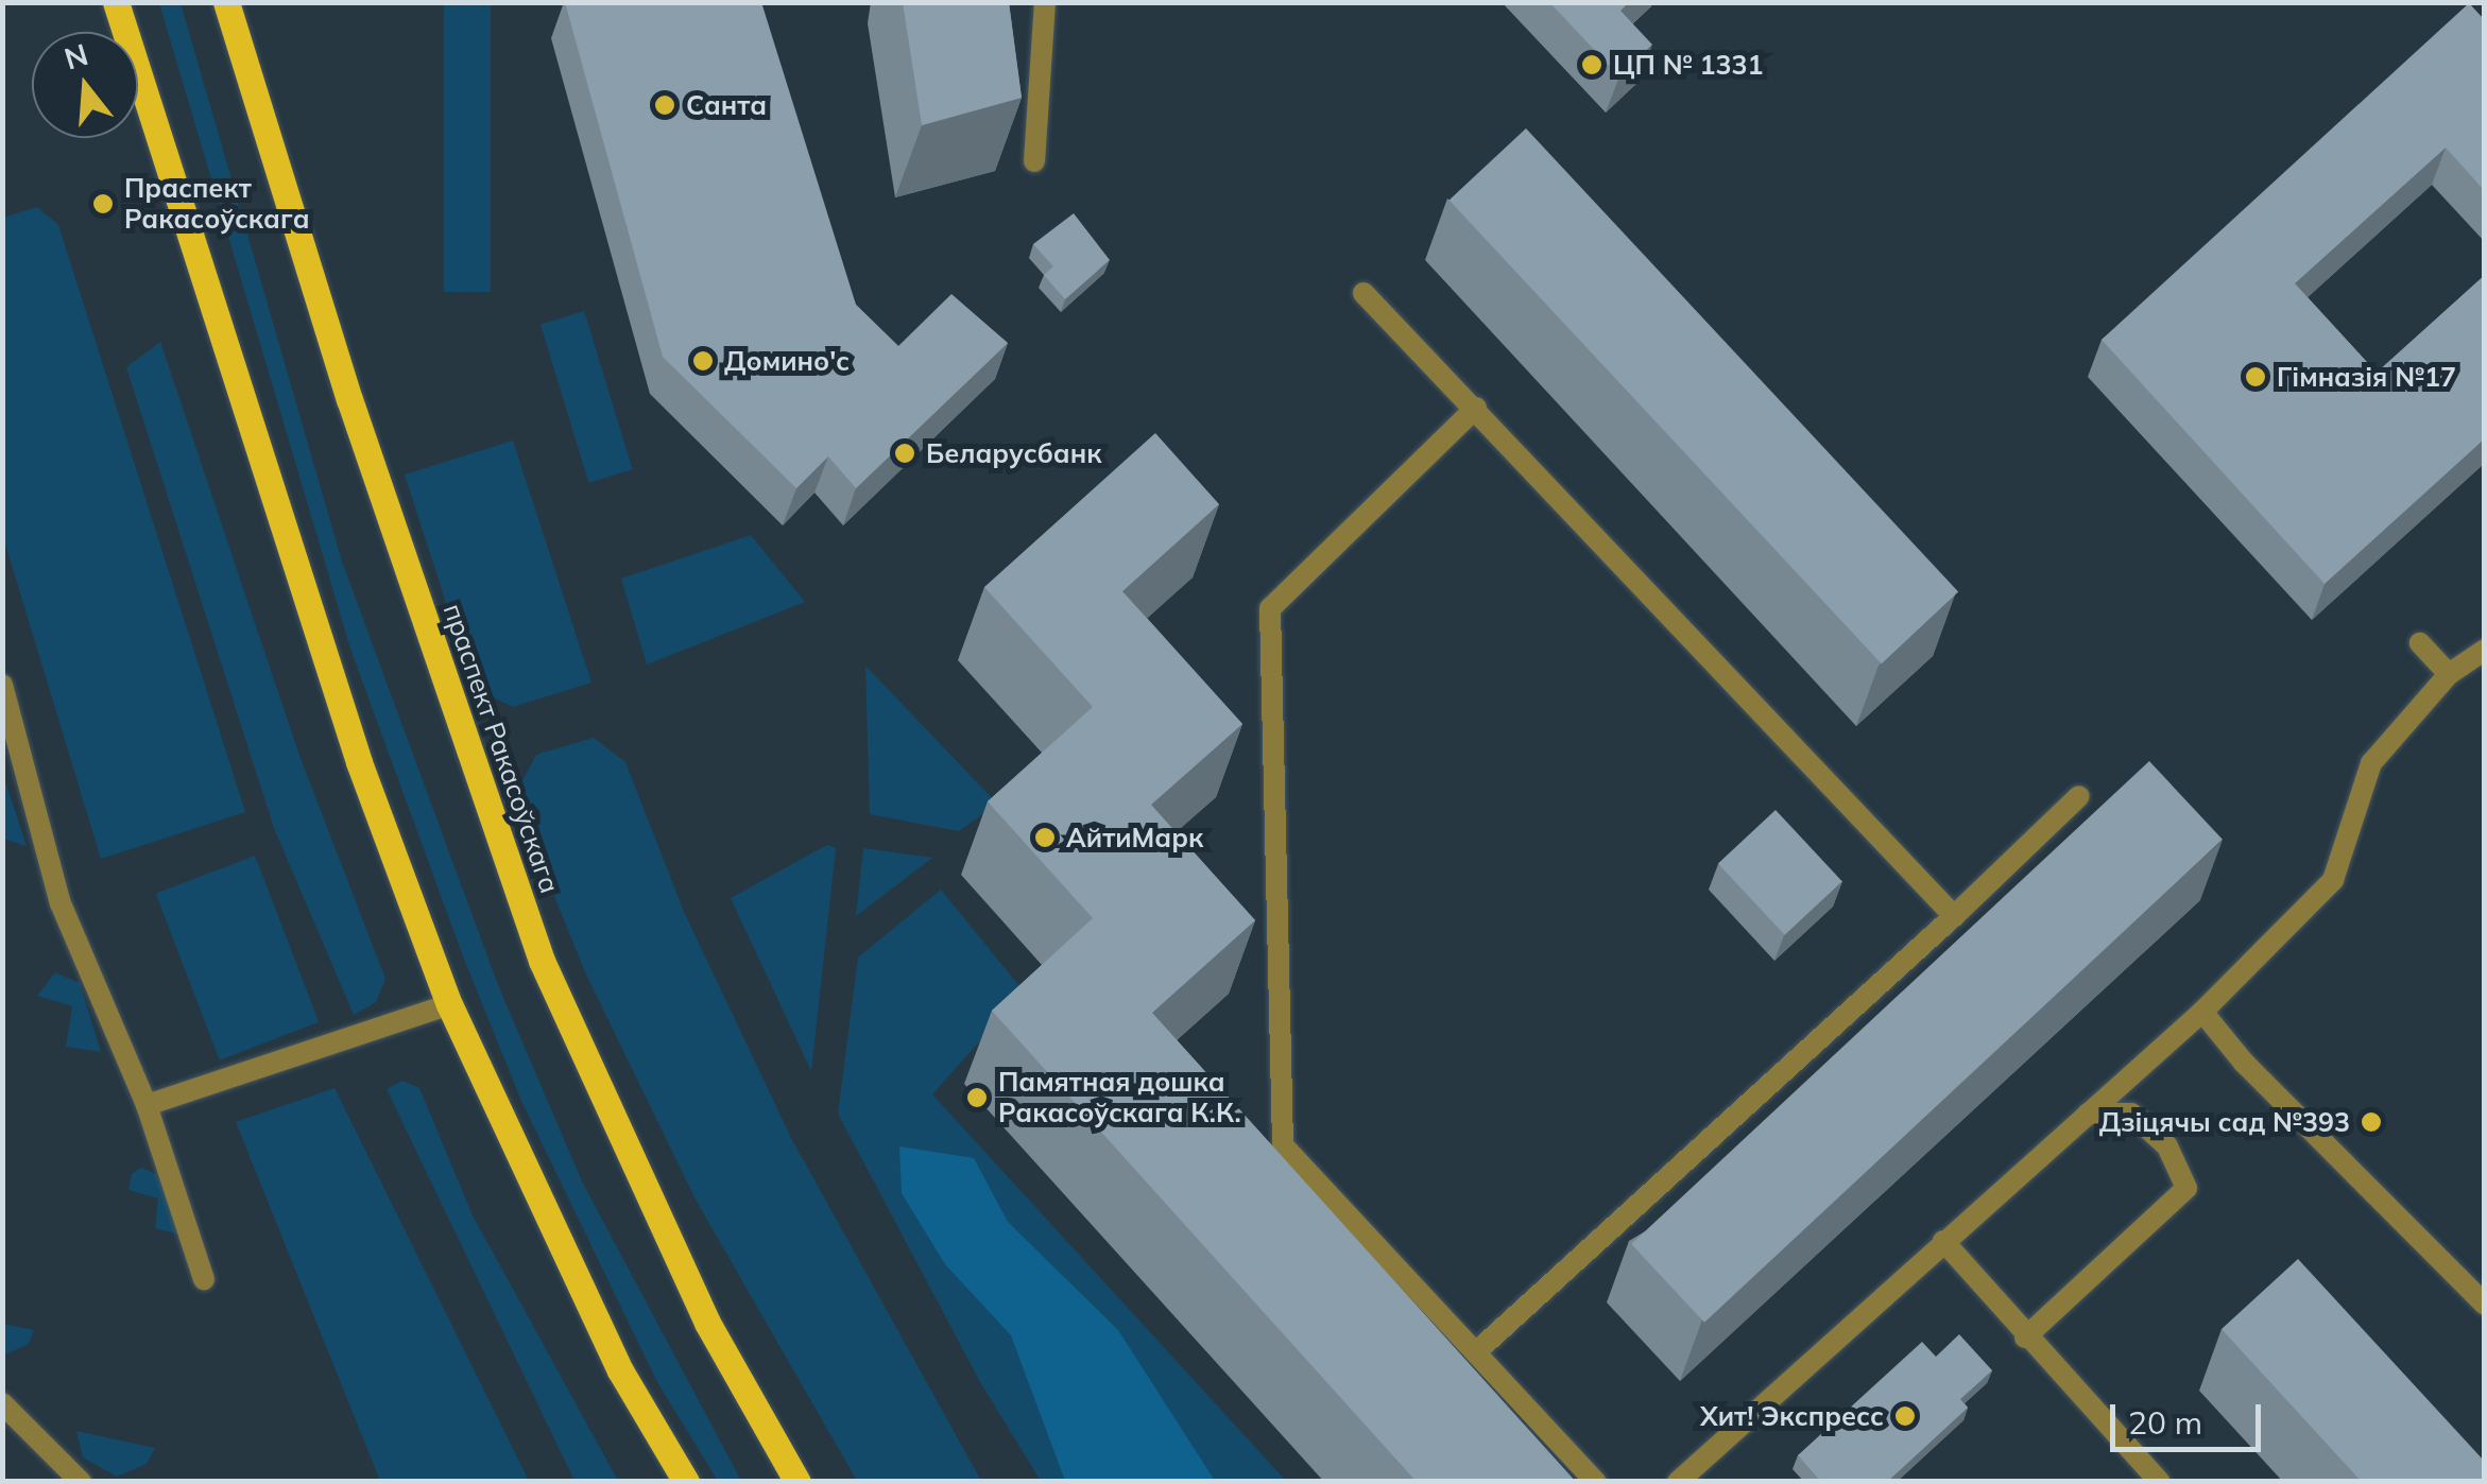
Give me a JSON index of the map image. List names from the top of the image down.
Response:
{
  "streets": {
    "main road": ["праспект Ракасоўскага"]
  },
  "places": [
    "ЦП № 1331",
    "Санта",
    "Праспект Ракасоўскага",
    "Домино'c",
    "Гімназія №17",
    "Беларусбанк",
    "АйтиМарк",
    "Памятная дошка Ракасоўскага К.К.",
    "Дзіцячы сад №393",
    "Хит! Экспресс"
  ],
  "scale_bar": "20 m",
  "north": "top"
}
